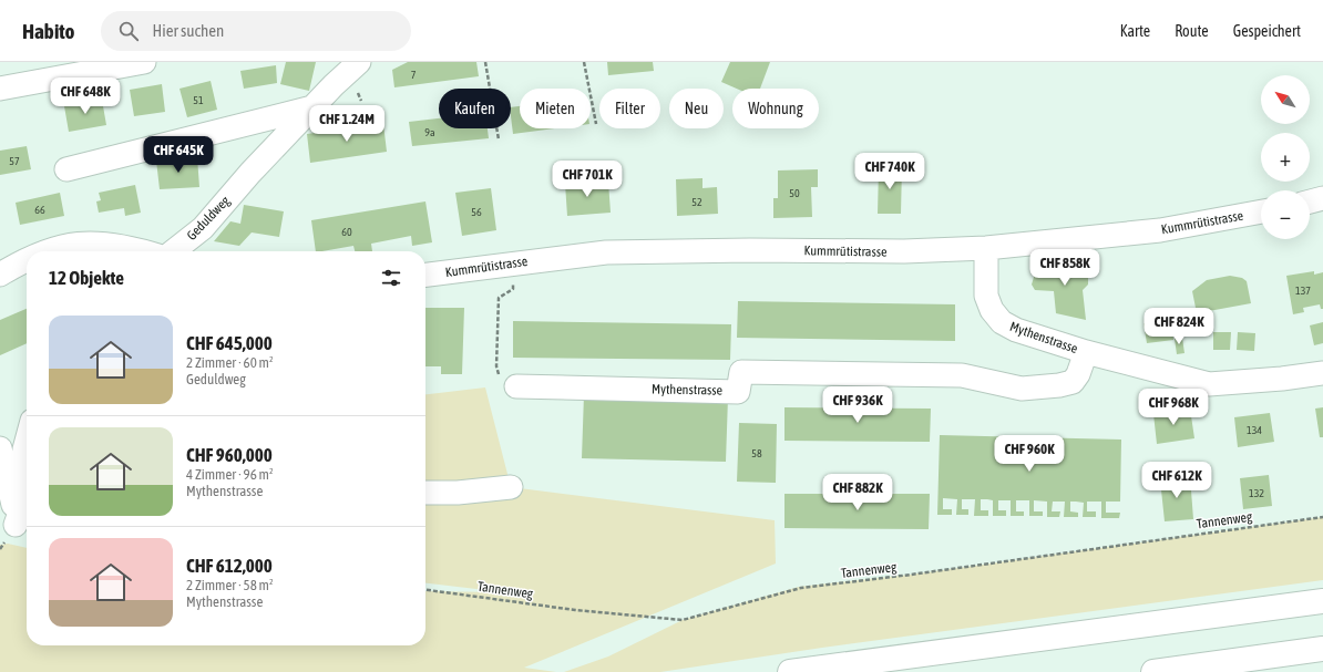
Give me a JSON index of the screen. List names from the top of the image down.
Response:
{
  "streets": {
    "street": ["Geduldweg", "Kummrütistrasse", "Mythenstrasse"],
    "path": ["Tannenweg"]
  },
  "crossings": [
    ["Kummrütistrasse", "Mythenstrasse"]
  ],
  "house_numbers": [
    "7",
    "51",
    "9a",
    "57",
    "50",
    "52",
    "66",
    "56",
    "60",
    "137",
    "134",
    "58",
    "132"
  ],
  "north": "top left",
  "page": {
    "header": "Habito",
    "search": "Hier suchen",
    "nav": ["Karte", "Route", "Gespeichert"],
    "map_buttons": ["+", "−"],
    "price": [
      "CHF 648K",
      "CHF 1.24M",
      "CHF 645K",
      "CHF 740K",
      "CHF 701K",
      "CHF 858K",
      "CHF 824K",
      "CHF 936K",
      "CHF 968K",
      "CHF 960K",
      "CHF 612K",
      "CHF 882K"
    ],
    "chip": [
      "Kaufen",
      "Mieten",
      "Filter",
      "Neu",
      "Wohnung"
    ],
    "heading": "12 Objekte",
    "list": [
      {
        "name": "CHF 645,000",
        "note": "2 Zimmer · 60 m² · Geduldweg"
      },
      {
        "name": "CHF 960,000",
        "note": "4 Zimmer · 96 m² · Mythenstrasse"
      },
      {
        "name": "CHF 612,000",
        "note": "2 Zimmer · 58 m² · Mythenstrasse"
      }
    ]
  }
}
